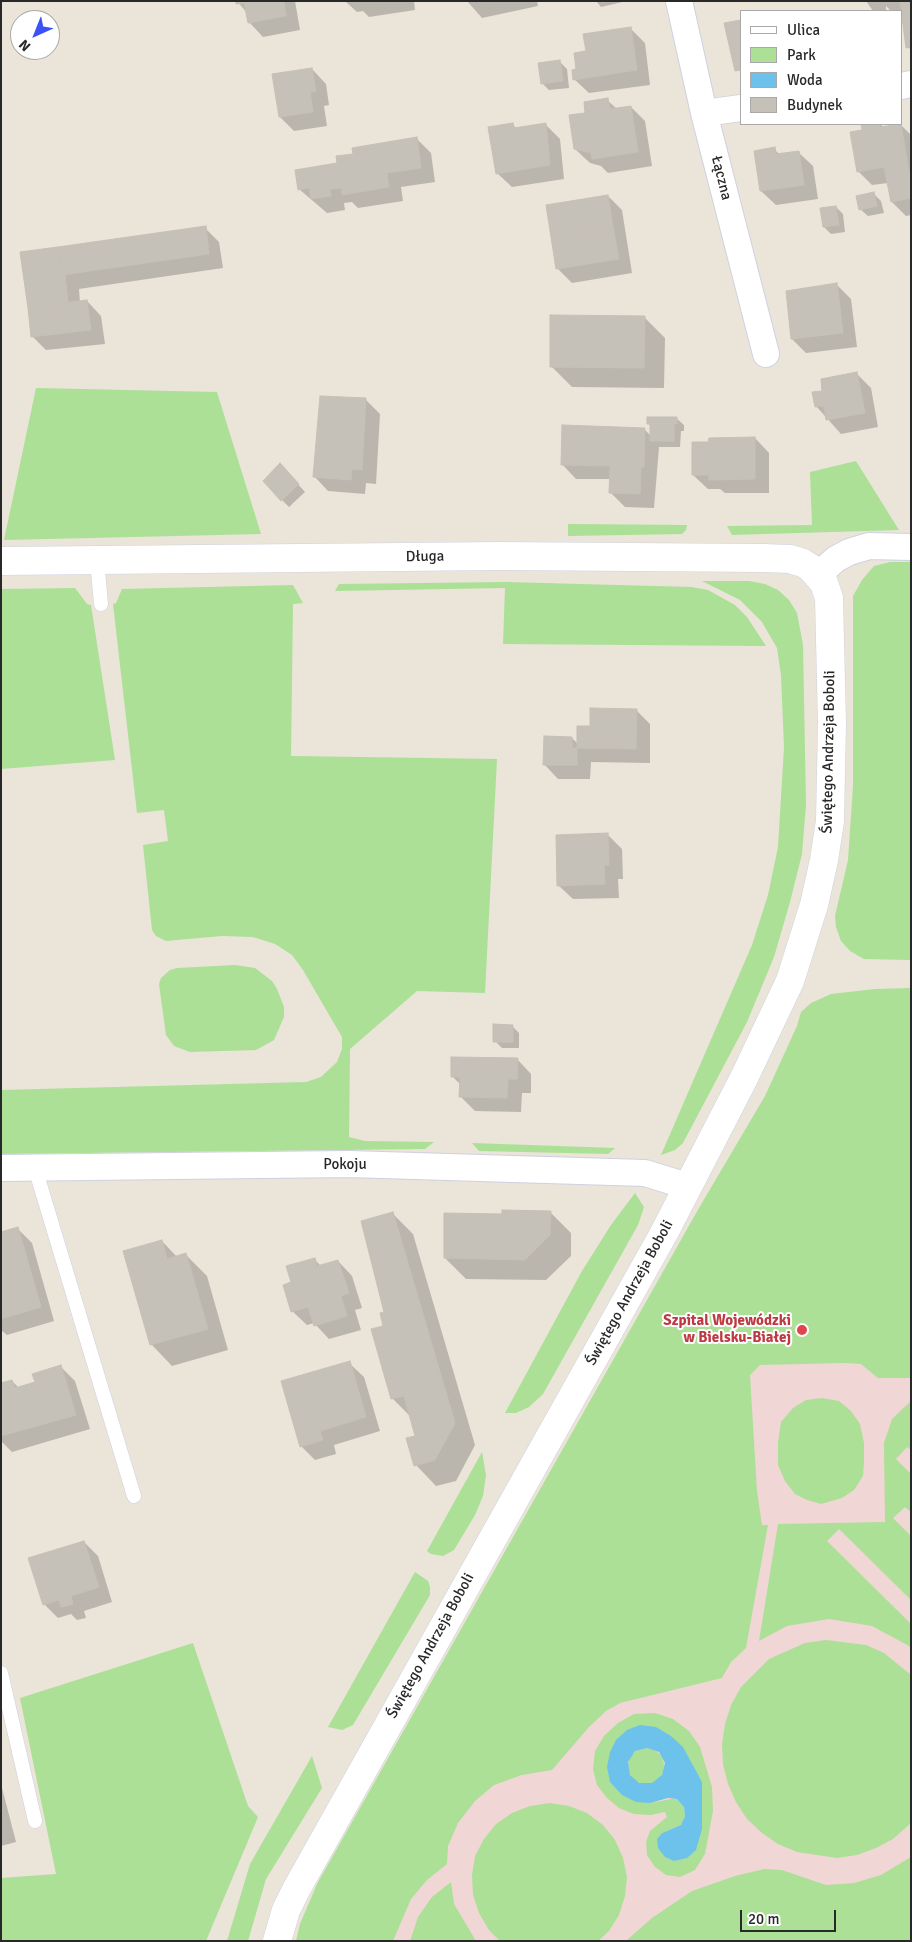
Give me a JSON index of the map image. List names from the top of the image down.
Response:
{
  "streets": {
    "street": [
      "Łączna",
      "Długa",
      "Świętego Andrzeja Boboli",
      "Pokoju"
    ]
  },
  "crossings": [
    ["Długa", "Świętego Andrzeja Boboli"],
    ["Świętego Andrzeja Boboli", "Pokoju"]
  ],
  "places": ["Szpital Wojewódzki w Bielsku-Białej"],
  "legend": [
    "Ulica",
    "Park",
    "Woda",
    "Budynek"
  ],
  "scale_bar": "20 m",
  "north": "bottom left"
}
